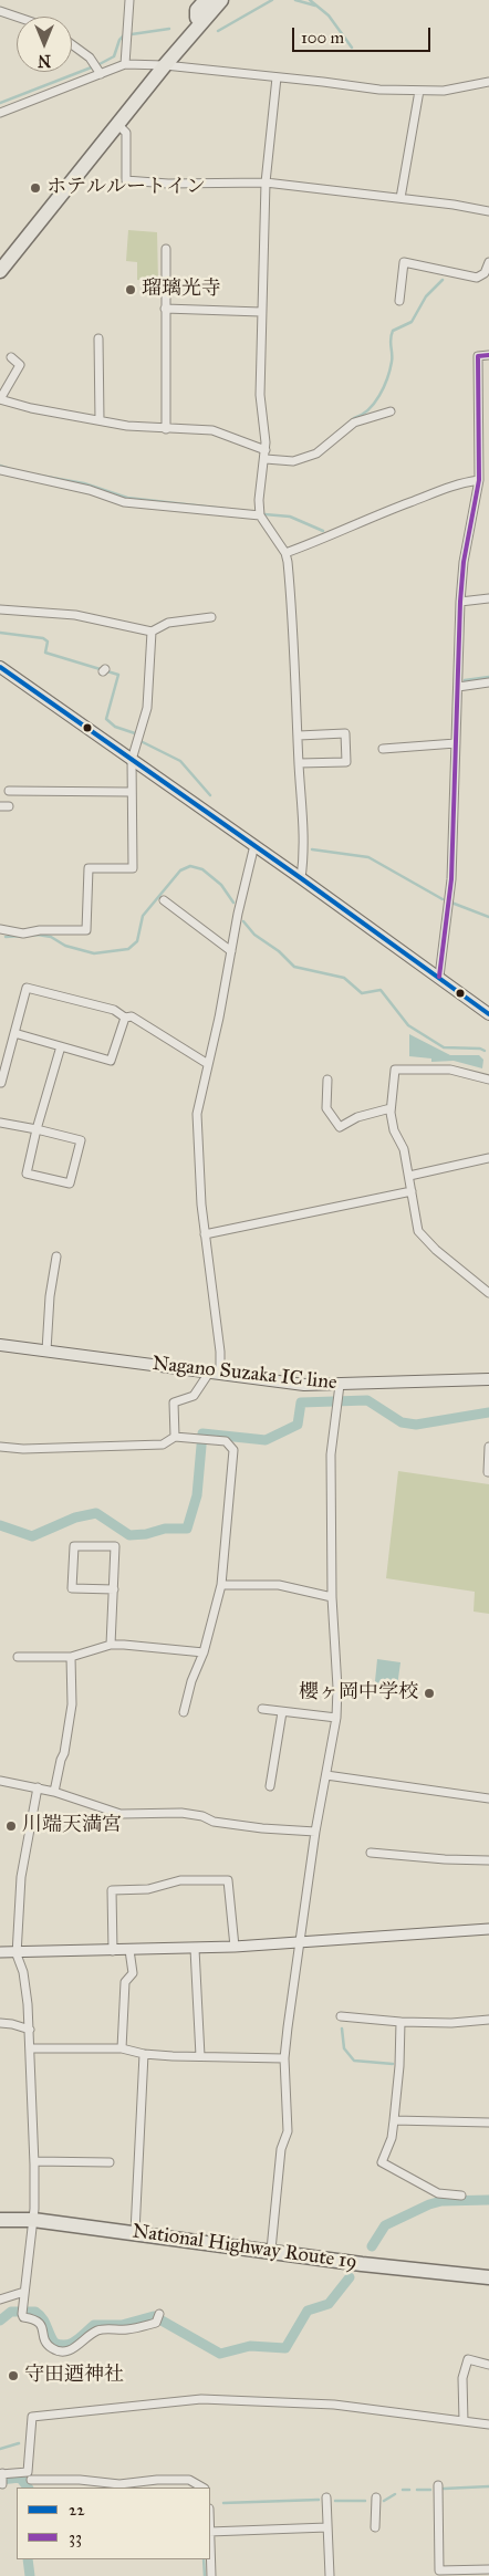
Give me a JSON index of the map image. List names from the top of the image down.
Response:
{
  "streets": {
    "highway": ["National Highway Route 19"],
    "main road": ["Nagano Suzaka IC line"]
  },
  "places": [
    "ホテルルートイン",
    "瑠璃光寺",
    "櫻ヶ岡中学校",
    "川端天満宮",
    "守田迺神社"
  ],
  "lines": ["transit line 33", "transit line 22"],
  "legend": ["22", "33"],
  "scale_bar": "100 m",
  "north": "bottom"
}
